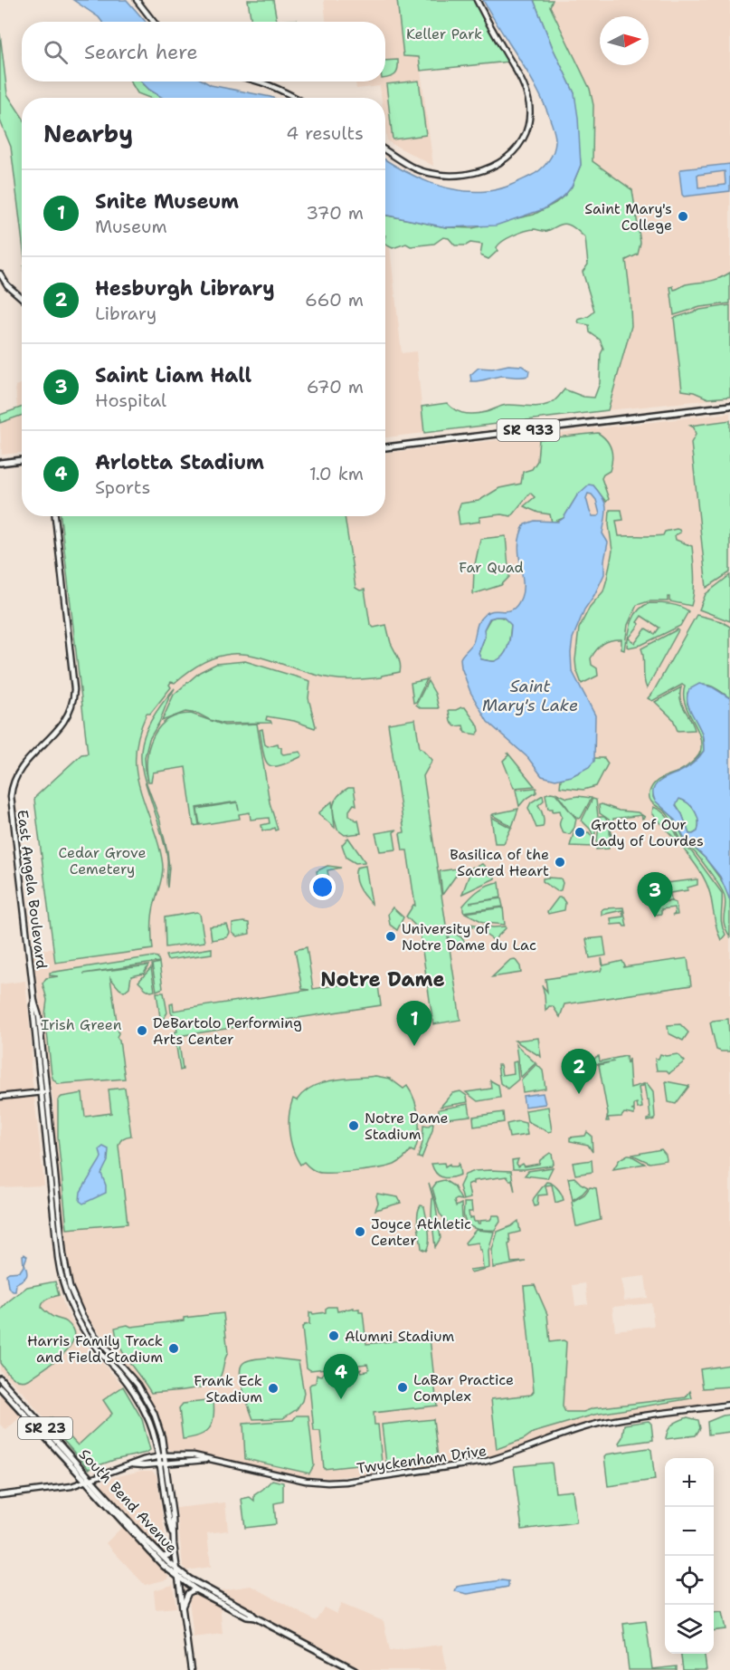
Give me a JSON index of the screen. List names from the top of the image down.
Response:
{
  "streets": {
    "main road": [
      "SR 933",
      "East Angela Boulevard",
      "SR 23",
      "Twyckenham Drive",
      "South Bend Avenue"
    ]
  },
  "crossings": [
    ["East Angela Boulevard", "Twyckenham Drive"],
    ["Twyckenham Drive", "South Bend Avenue"]
  ],
  "districts": ["Notre Dame"],
  "water": ["Saint Mary's Lake"],
  "parks": [
    "Keller Park",
    "Far Quad",
    "Cedar Grove Cemetery",
    "Irish Green"
  ],
  "places": [
    "Saint Mary's College",
    "Grotto of Our Lady of Lourdes",
    "Basilica of the Sacred Heart",
    "University of Notre Dame du Lac",
    "DeBartolo Performing Arts Center",
    "Notre Dame Stadium",
    "Joyce Athletic Center",
    "Alumni Stadium",
    "Harris Family Track and Field Stadium",
    "LaBar Practice Complex",
    "Frank Eck Stadium"
  ],
  "north": "right",
  "page": {
    "search": "Search here",
    "heading": ["Nearby", "4 results"],
    "list": [
      {
        "mark": "1",
        "name": "Snite Museum",
        "note": "Museum",
        "value": "370 m"
      },
      {
        "mark": "2",
        "name": "Hesburgh Library",
        "note": "Library",
        "value": "660 m"
      },
      {
        "mark": "3",
        "name": "Saint Liam Hall",
        "note": "Hospital",
        "value": "670 m"
      },
      {
        "mark": "4",
        "name": "Arlotta Stadium",
        "note": "Sports",
        "value": "1.0 km"
      }
    ],
    "pins": [
      "3",
      "1",
      "2",
      "4"
    ],
    "map_buttons": ["+", "−"]
  }
}
